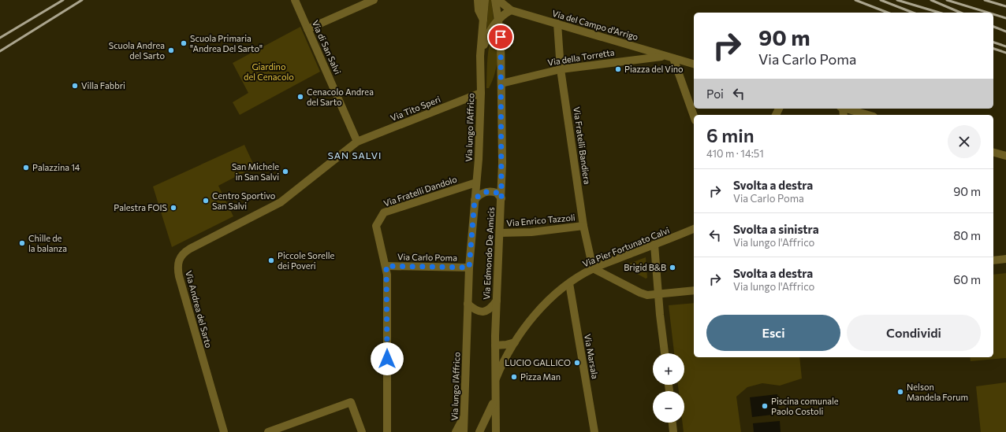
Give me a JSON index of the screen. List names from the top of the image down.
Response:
{
  "streets": {
    "street": [
      "Via del Campo d'Arrigo",
      "Via di San Salvi",
      "Via della Torretta",
      "Via Tito Speri",
      "Via lungo l'Affrico",
      "Via Fratelli Bandiera",
      "Via Fratelli Dandolo",
      "Via Enrico Tazzoli",
      "Via Pier Fortunato Calvi",
      "Via Edmondo De Amicis",
      "Via Carlo Poma",
      "Via Andrea del Sarto",
      "Via Marsala"
    ]
  },
  "crossings": [
    ["Via del Campo d'Arrigo", "Via della Torretta"],
    ["Via del Campo d'Arrigo", "Via Fratelli Bandiera"],
    ["Via di San Salvi", "Via Tito Speri"],
    ["Via della Torretta", "Via Fratelli Bandiera"],
    ["Via della Torretta", "Via Edmondo De Amicis"],
    ["Via Tito Speri", "Via lungo l'Affrico"],
    ["Via Tito Speri", "Via Andrea del Sarto"],
    ["Via lungo l'Affrico", "Via Fratelli Dandolo"],
    ["Via lungo l'Affrico", "Via Edmondo De Amicis"],
    ["Via lungo l'Affrico", "Via Carlo Poma"],
    ["Via Fratelli Bandiera", "Via Enrico Tazzoli"],
    ["Via Fratelli Bandiera", "Via Pier Fortunato Calvi"],
    ["Via Fratelli Dandolo", "Via Carlo Poma"],
    ["Via Enrico Tazzoli", "Via Edmondo De Amicis"],
    ["Via Pier Fortunato Calvi", "Via Edmondo De Amicis"],
    ["Via Pier Fortunato Calvi", "Via Marsala"]
  ],
  "districts": ["SAN SALVI"],
  "parks": ["Giardino del Cenacolo"],
  "places": [
    "Scuola Primaria \"Andrea Del Sarto\"",
    "Scuola Andrea del Sarto",
    "Piazza del Vino",
    "Villa Fabbri",
    "Cenacolo Andrea del Sarto",
    "Palazzina 14",
    "San Michele in San Salvi",
    "Centro Sportivo San Salvi",
    "Palestra FOIS",
    "Chille de la balanza",
    "Piccole Sorelle dei Poveri",
    "Brigid B&B",
    "LUCIO GALLICO",
    "Pizza Man",
    "Nelson Mandela Forum",
    "Piscina comunale Paolo Costoli"
  ],
  "page": {
    "turn": ["90 m", "Via Carlo Poma"],
    "then": "Poi",
    "heading": ["6 min", "410 m · 14:51"],
    "list": [
      {
        "name": "Svolta a destra",
        "note": "Via Carlo Poma",
        "value": "90 m"
      },
      {
        "name": "Svolta a sinistra",
        "note": "Via lungo l'Affrico",
        "value": "80 m"
      },
      {
        "name": "Svolta a destra",
        "note": "Via lungo l'Affrico",
        "value": "60 m"
      }
    ],
    "buttons": ["Esci", "Condividi"],
    "map_buttons": ["+", "−"]
  }
}
